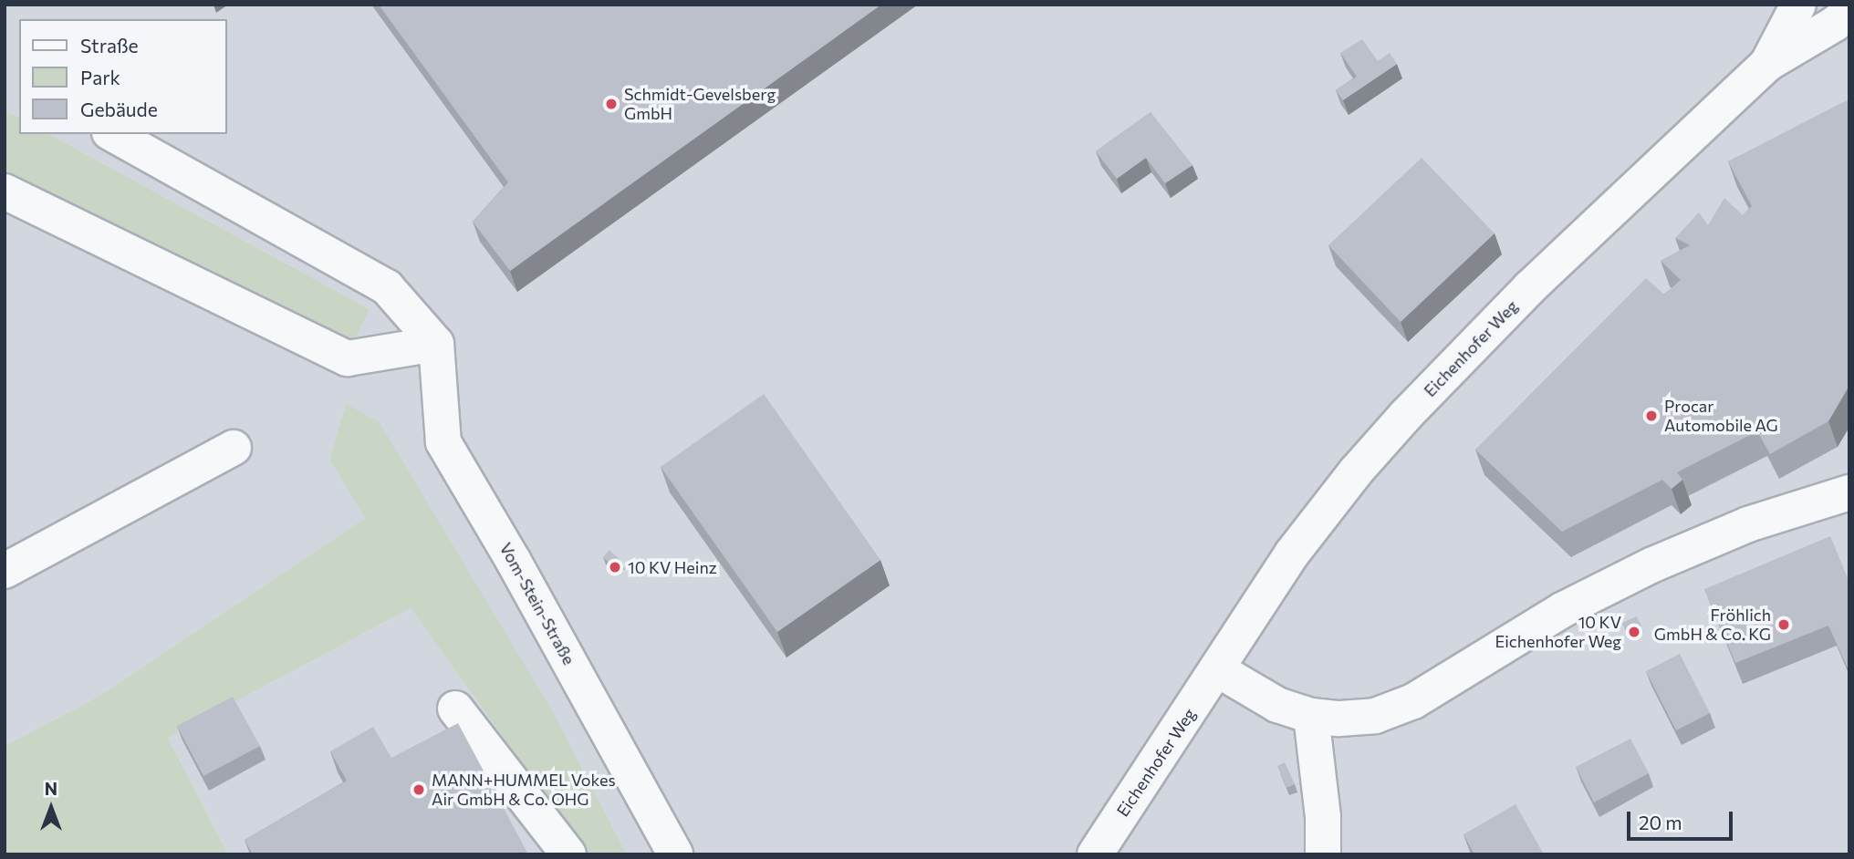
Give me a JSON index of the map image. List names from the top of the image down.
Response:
{
  "streets": {
    "street": ["Eichenhofer Weg", "Vom-Stein-Straße"]
  },
  "places": [
    "Schmidt-Gevelsberg GmbH",
    "Procar Automobile AG",
    "10 KV Heinz",
    "Fröhlich GmbH & Co. KG",
    "10 KV Eichenhofer Weg",
    "MANN+HUMMEL Vokes Air GmbH & Co. OHG"
  ],
  "legend": ["Straße", "Park", "Gebäude"],
  "scale_bar": "20 m",
  "north": "top"
}
